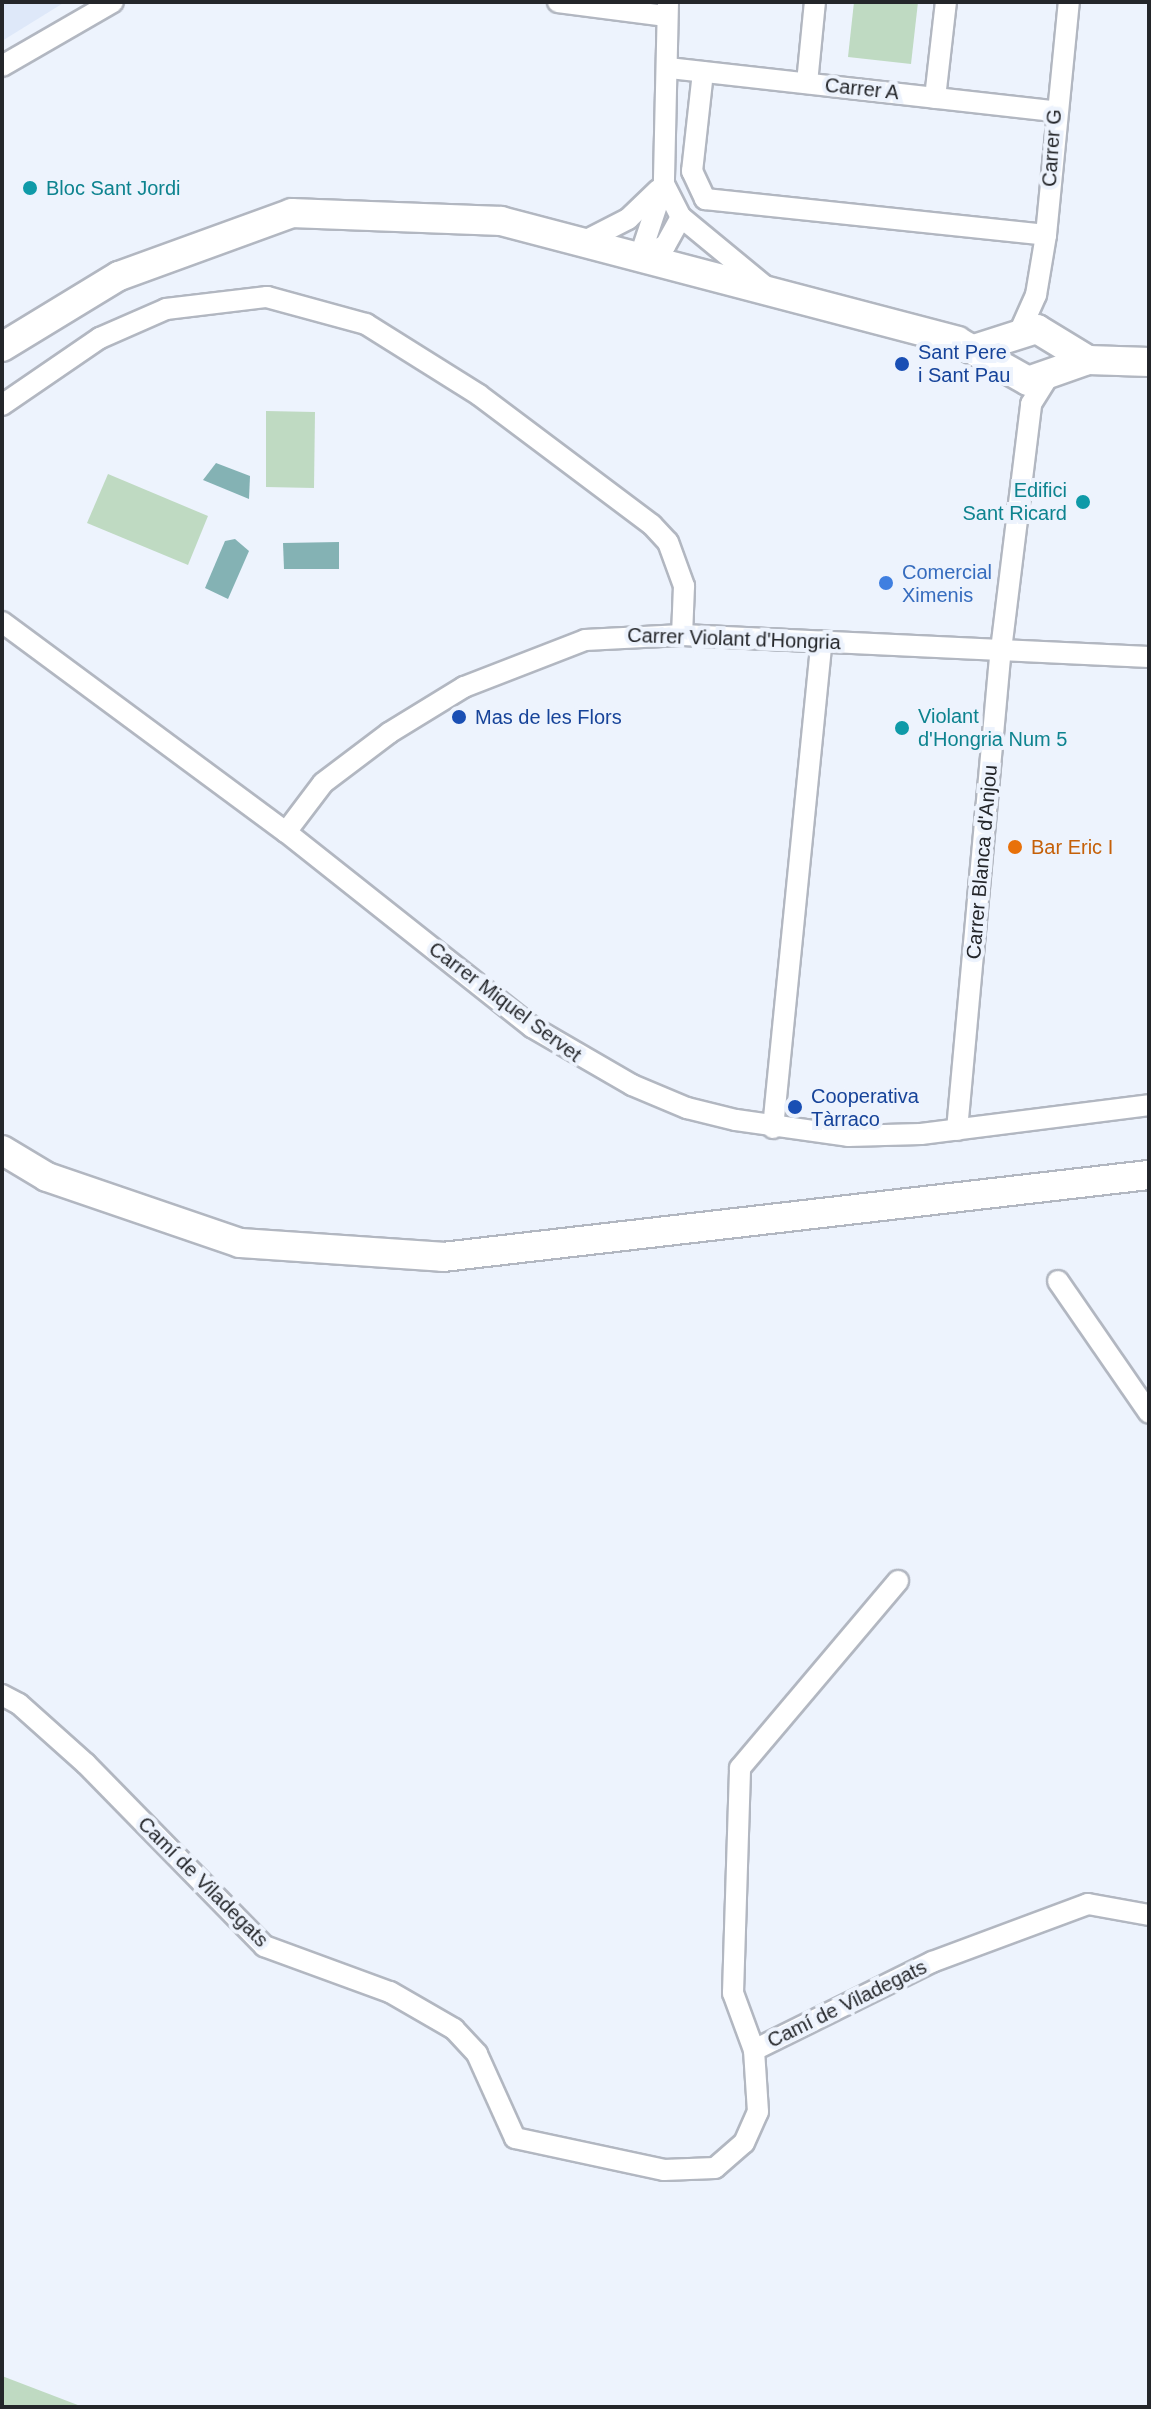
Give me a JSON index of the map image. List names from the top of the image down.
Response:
{
  "streets": {
    "street": [
      "Carrer A",
      "Carrer G",
      "Carrer Violant d'Hongria",
      "Carrer Blanca d'Anjou",
      "Carrer Miquel Servet",
      "Camí de Viladegats"
    ]
  },
  "crossings": [
    ["Carrer A", "Carrer G"],
    ["Carrer Violant d'Hongria", "Carrer Blanca d'Anjou"],
    ["Carrer Violant d'Hongria", "Carrer Miquel Servet"],
    ["Carrer Blanca d'Anjou", "Carrer Miquel Servet"]
  ],
  "places": [
    "Bloc Sant Jordi",
    "Sant Pere i Sant Pau",
    "Edifici Sant Ricard",
    "Comercial Ximenis",
    "Mas de les Flors",
    "Violant d'Hongria Num 5",
    "Bar Eric I",
    "Cooperativa Tàrraco"
  ]
}
